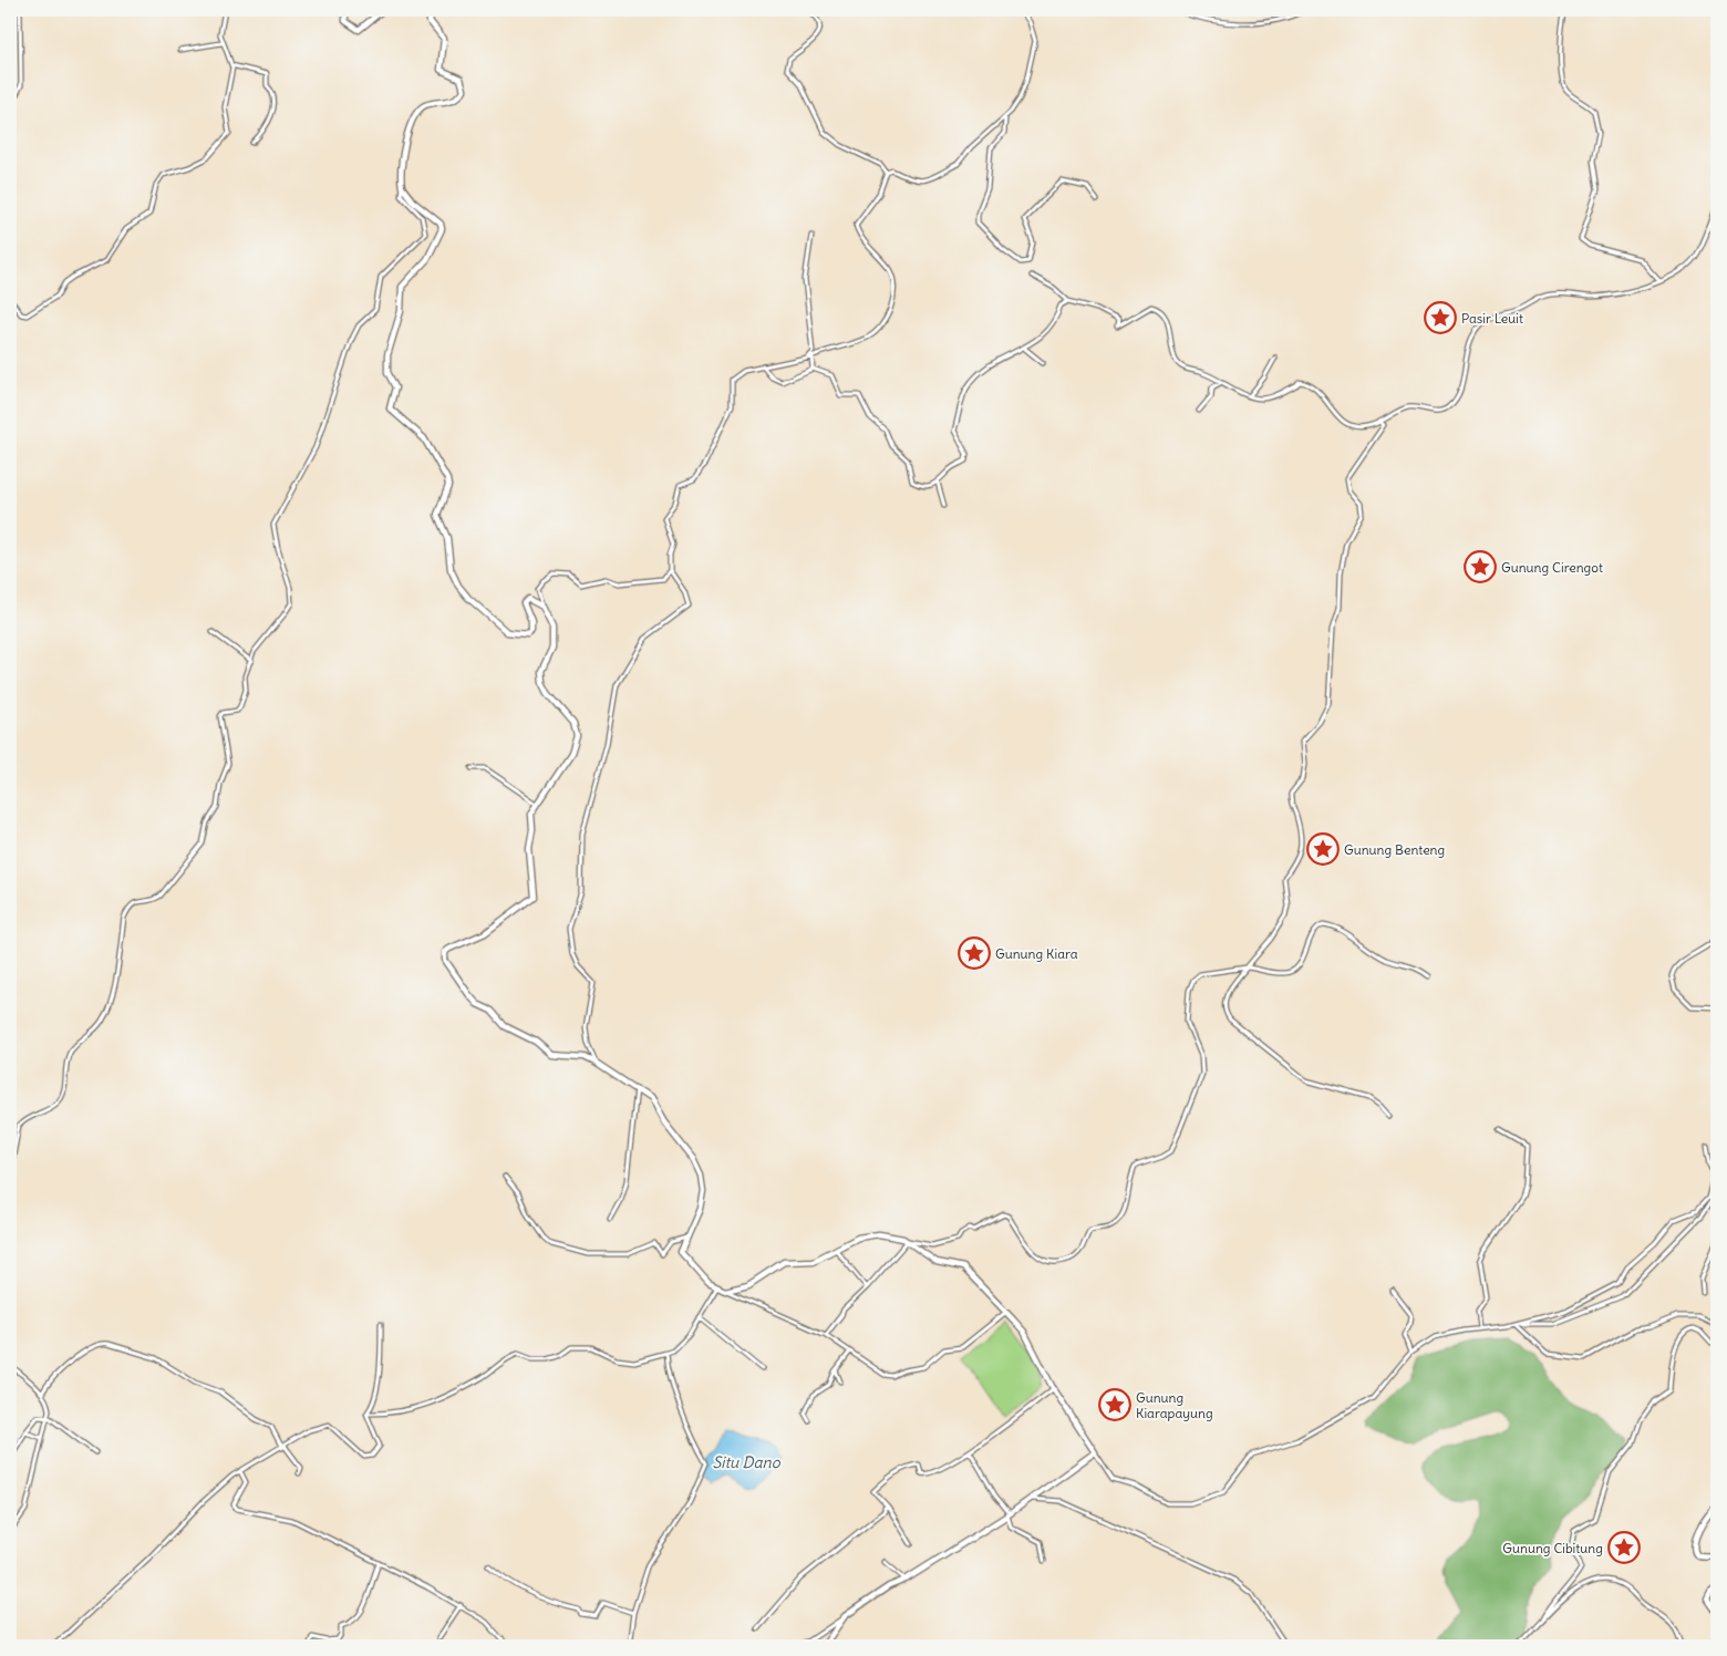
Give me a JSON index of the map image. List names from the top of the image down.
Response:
{
  "water": ["Situ Dano"],
  "places": {
    "place": [
      "Pasir Leuit",
      "Gunung Cirengot",
      "Gunung Benteng",
      "Gunung Kiara",
      "Gunung Kiarapayung",
      "Gunung Cibitung"
    ]
  }
}
